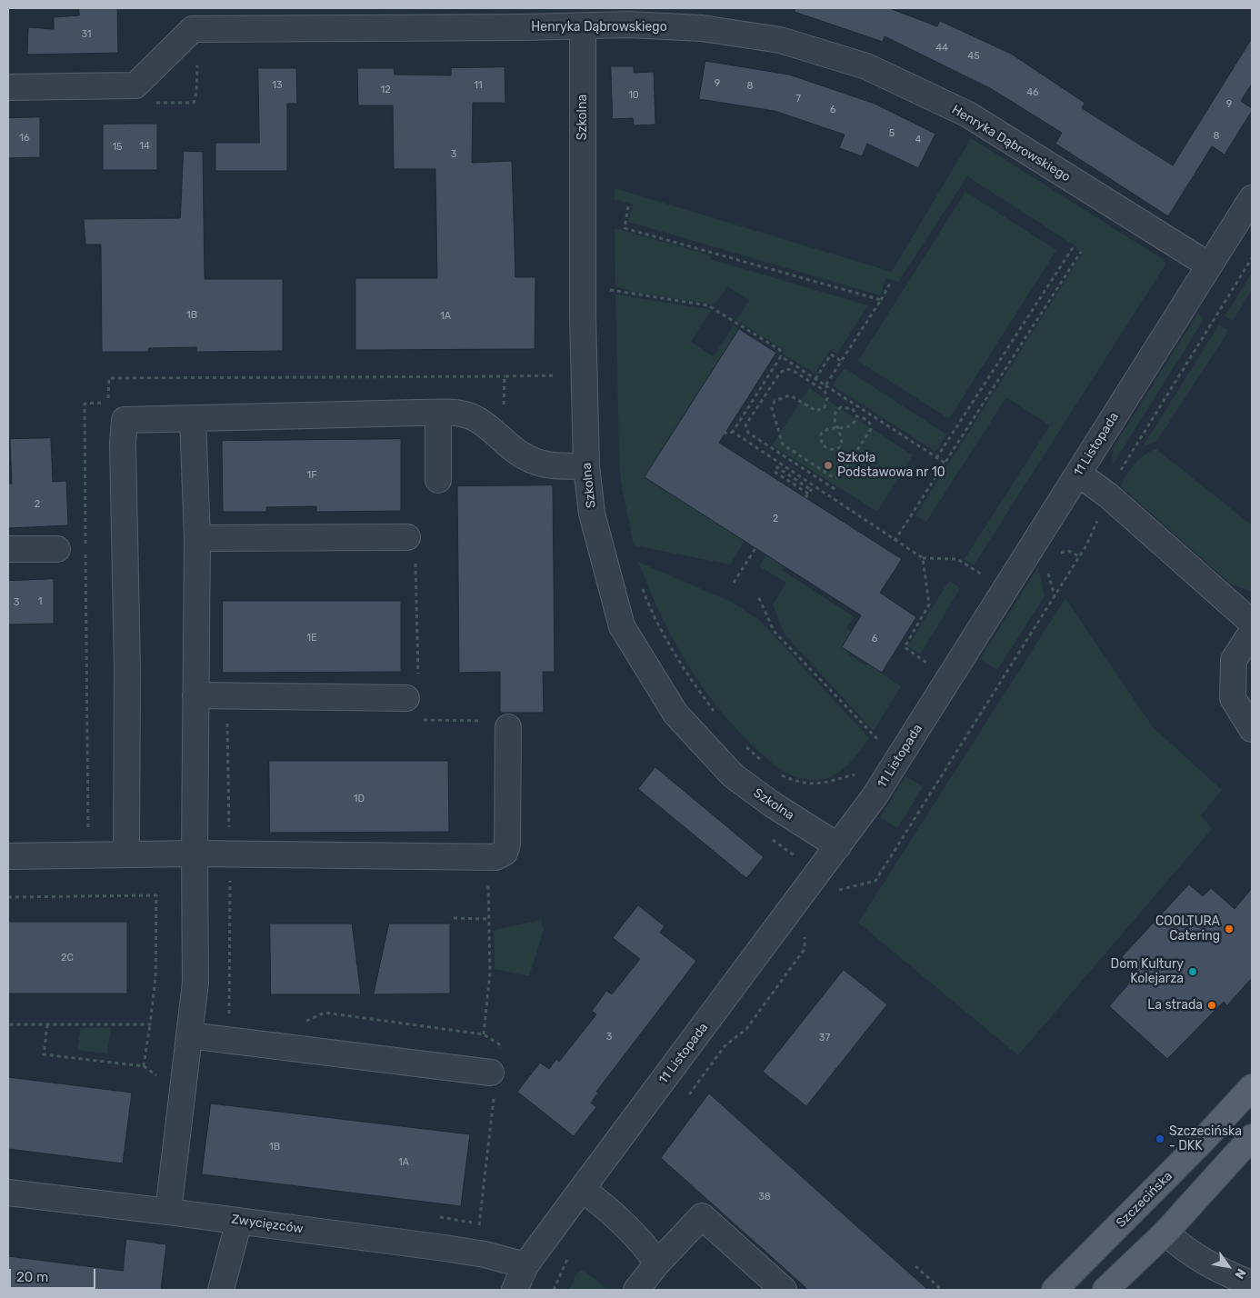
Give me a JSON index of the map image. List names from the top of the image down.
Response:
{
  "streets": {
    "main road": ["Szczecińska"],
    "street": [
      "Henryka Dąbrowskiego",
      "Szkolna",
      "11 Listopada",
      "Zwycięzców"
    ]
  },
  "crossings": [
    ["Henryka Dąbrowskiego", "Szkolna"],
    ["Henryka Dąbrowskiego", "11 Listopada"],
    ["Szkolna", "11 Listopada"],
    ["11 Listopada", "Zwycięzców"]
  ],
  "places": [
    "Szkoła Podstawowa nr 10",
    "COOLTURA Catering",
    "Dom Kultury Kolejarza",
    "La strada",
    "Szczecińska - DKK"
  ],
  "house_numbers": [
    "31",
    "44",
    "45",
    "9",
    "13",
    "11",
    "8",
    "12",
    "46",
    "10",
    "7",
    "9",
    "6",
    "5",
    "8",
    "16",
    "4",
    "14",
    "15",
    "3",
    "1B",
    "1A",
    "1F",
    "2",
    "2",
    "1",
    "3",
    "1E",
    "6",
    "1D",
    "2C",
    "3",
    "37",
    "1B",
    "1A",
    "38"
  ],
  "scale_bar": "20 m",
  "north": "bottom right"
}
